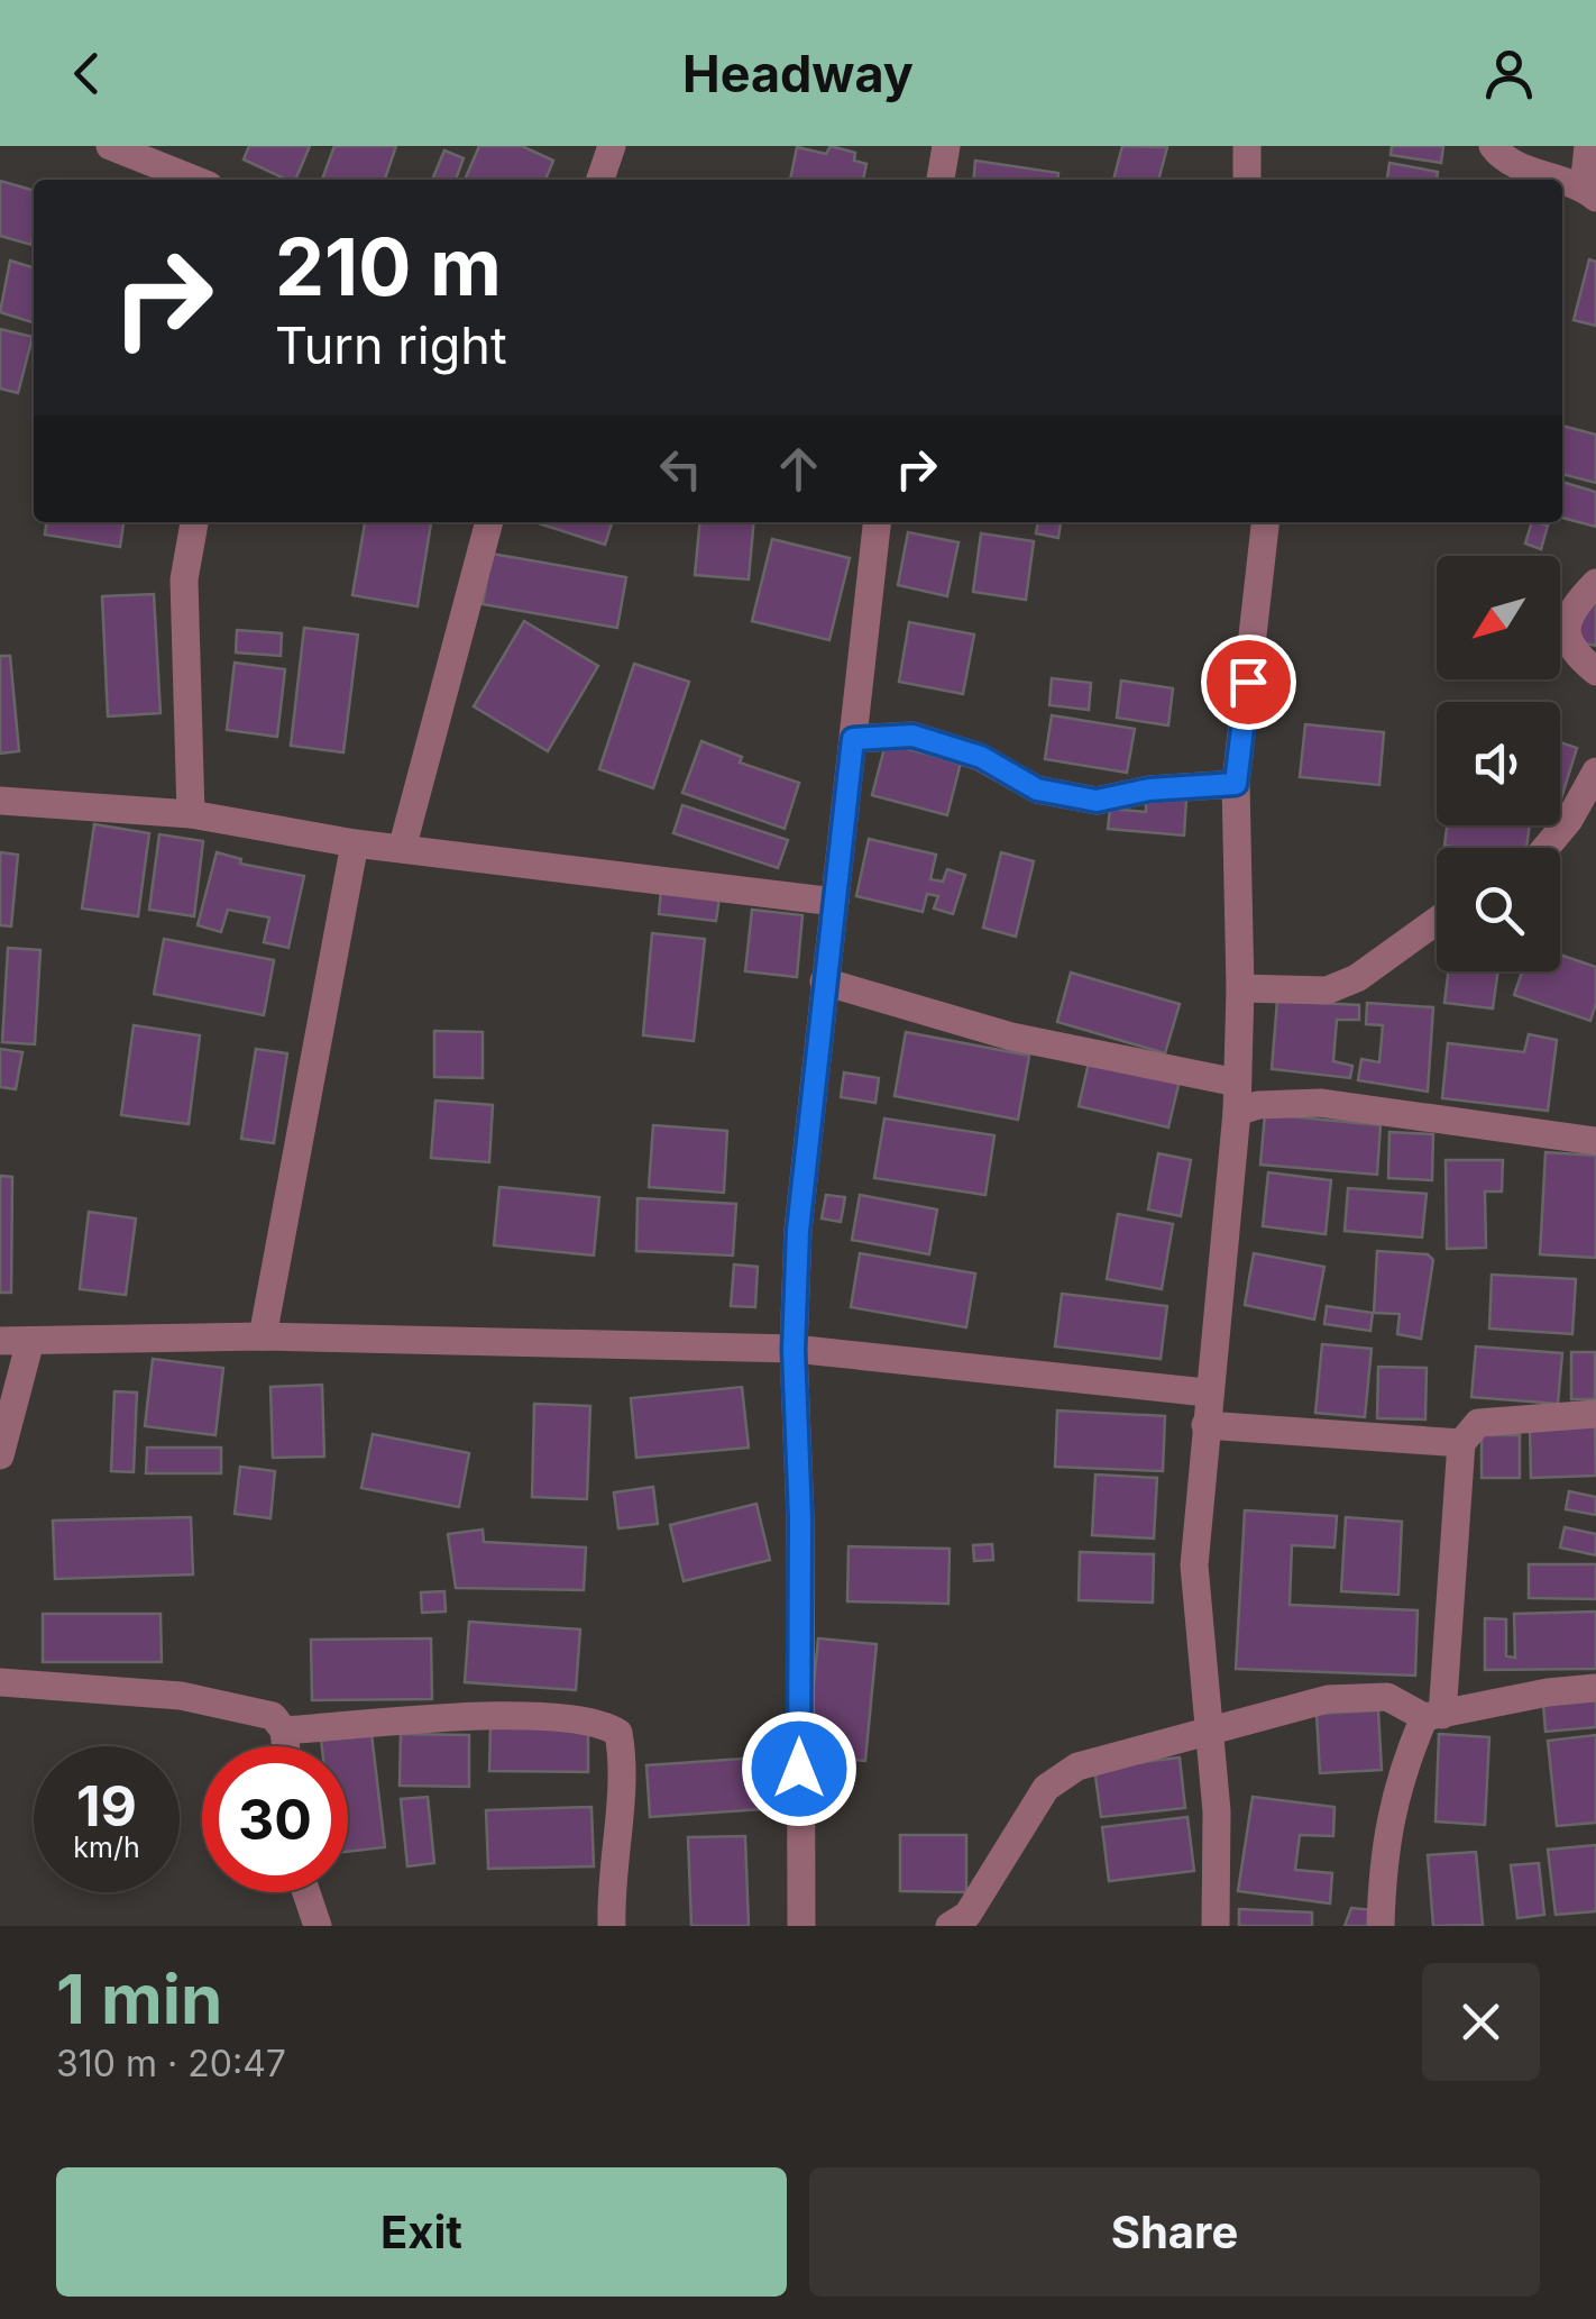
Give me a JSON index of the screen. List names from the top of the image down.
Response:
{
  "north": "bottom left",
  "page": {
    "header": "Headway",
    "turn": ["210 m", "Turn right"],
    "speed": "19 km/h",
    "limit": "30",
    "heading": ["1 min", "310 m · 20:47"],
    "buttons": ["Exit", "Share"]
  }
}
